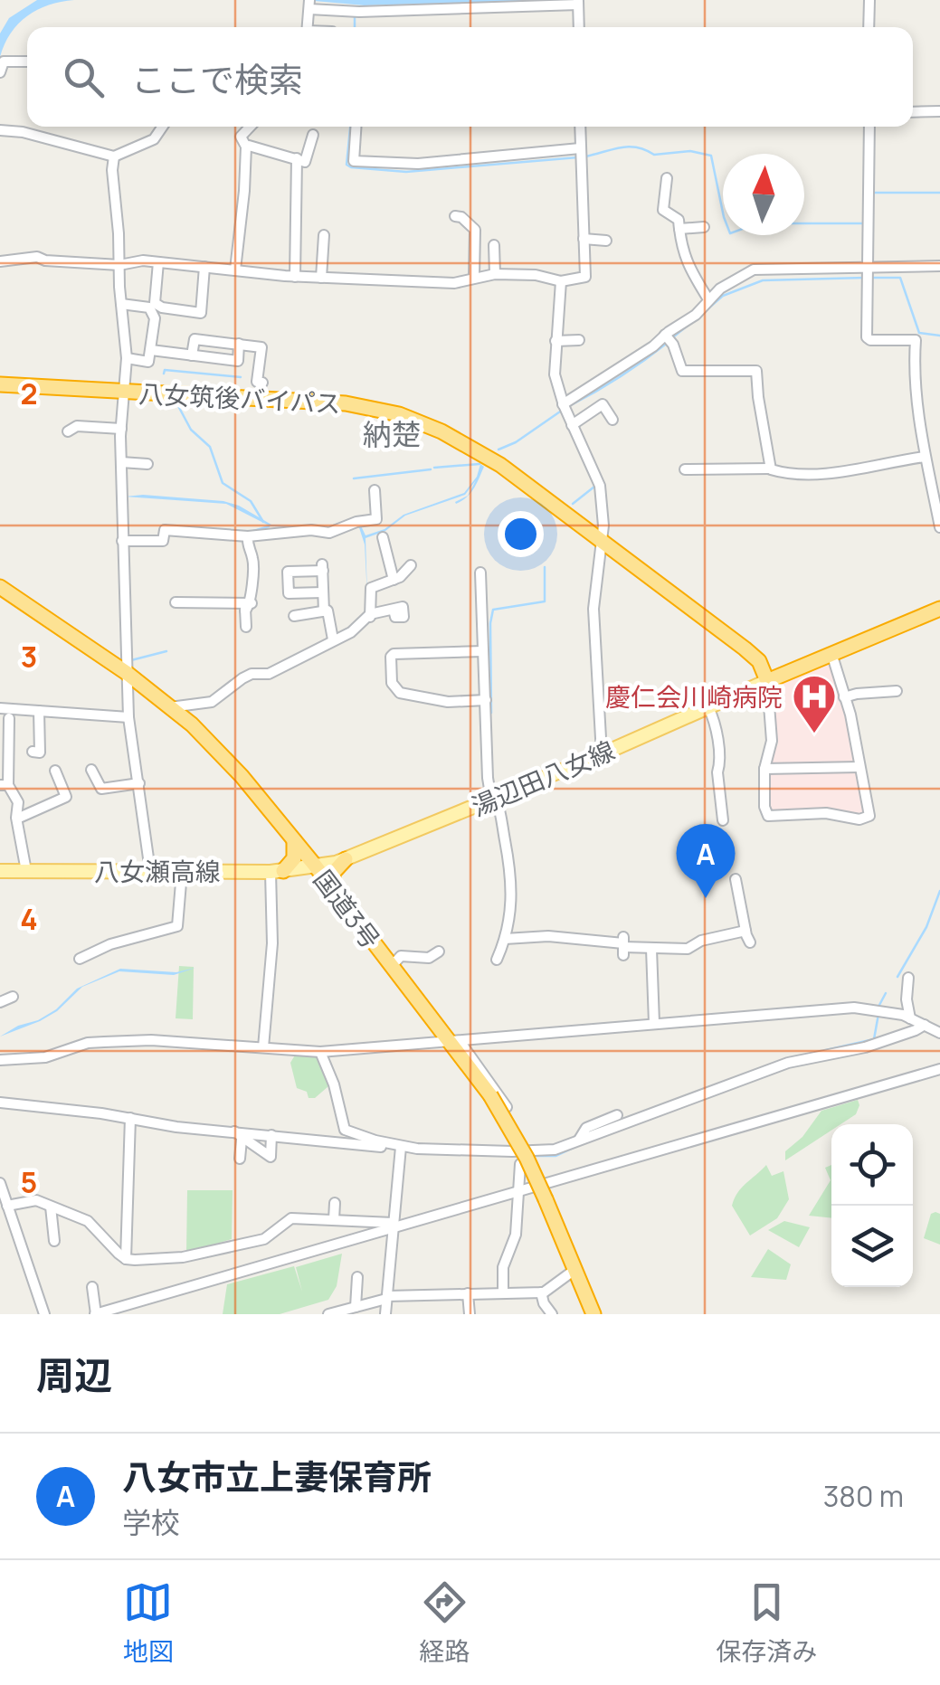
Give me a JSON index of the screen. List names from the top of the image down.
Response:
{
  "streets": {
    "highway": ["八女筑後バイパス", "国道3号"],
    "main road": ["湯辺田八女線", "八女瀬高線"]
  },
  "crossings": [
    ["八女筑後バイパス", "湯辺田八女線"],
    ["湯辺田八女線", "八女瀬高線"],
    ["湯辺田八女線", "国道3号"],
    ["八女瀬高線", "国道3号"]
  ],
  "districts": ["納楚"],
  "places": {
    "hospital": ["慶仁会川崎病院"]
  },
  "north": "top",
  "page": {
    "search": "ここで検索",
    "pins": "A",
    "heading": "周辺",
    "list": [
      {
        "mark": "A",
        "name": "八女市立上妻保育所",
        "note": "学校",
        "value": "380 m"
      }
    ],
    "nav": ["地図", "経路", "保存済み"]
  },
  "grid": {
    "rows": [
      "2",
      "3",
      "4",
      "5"
    ]
  }
}
